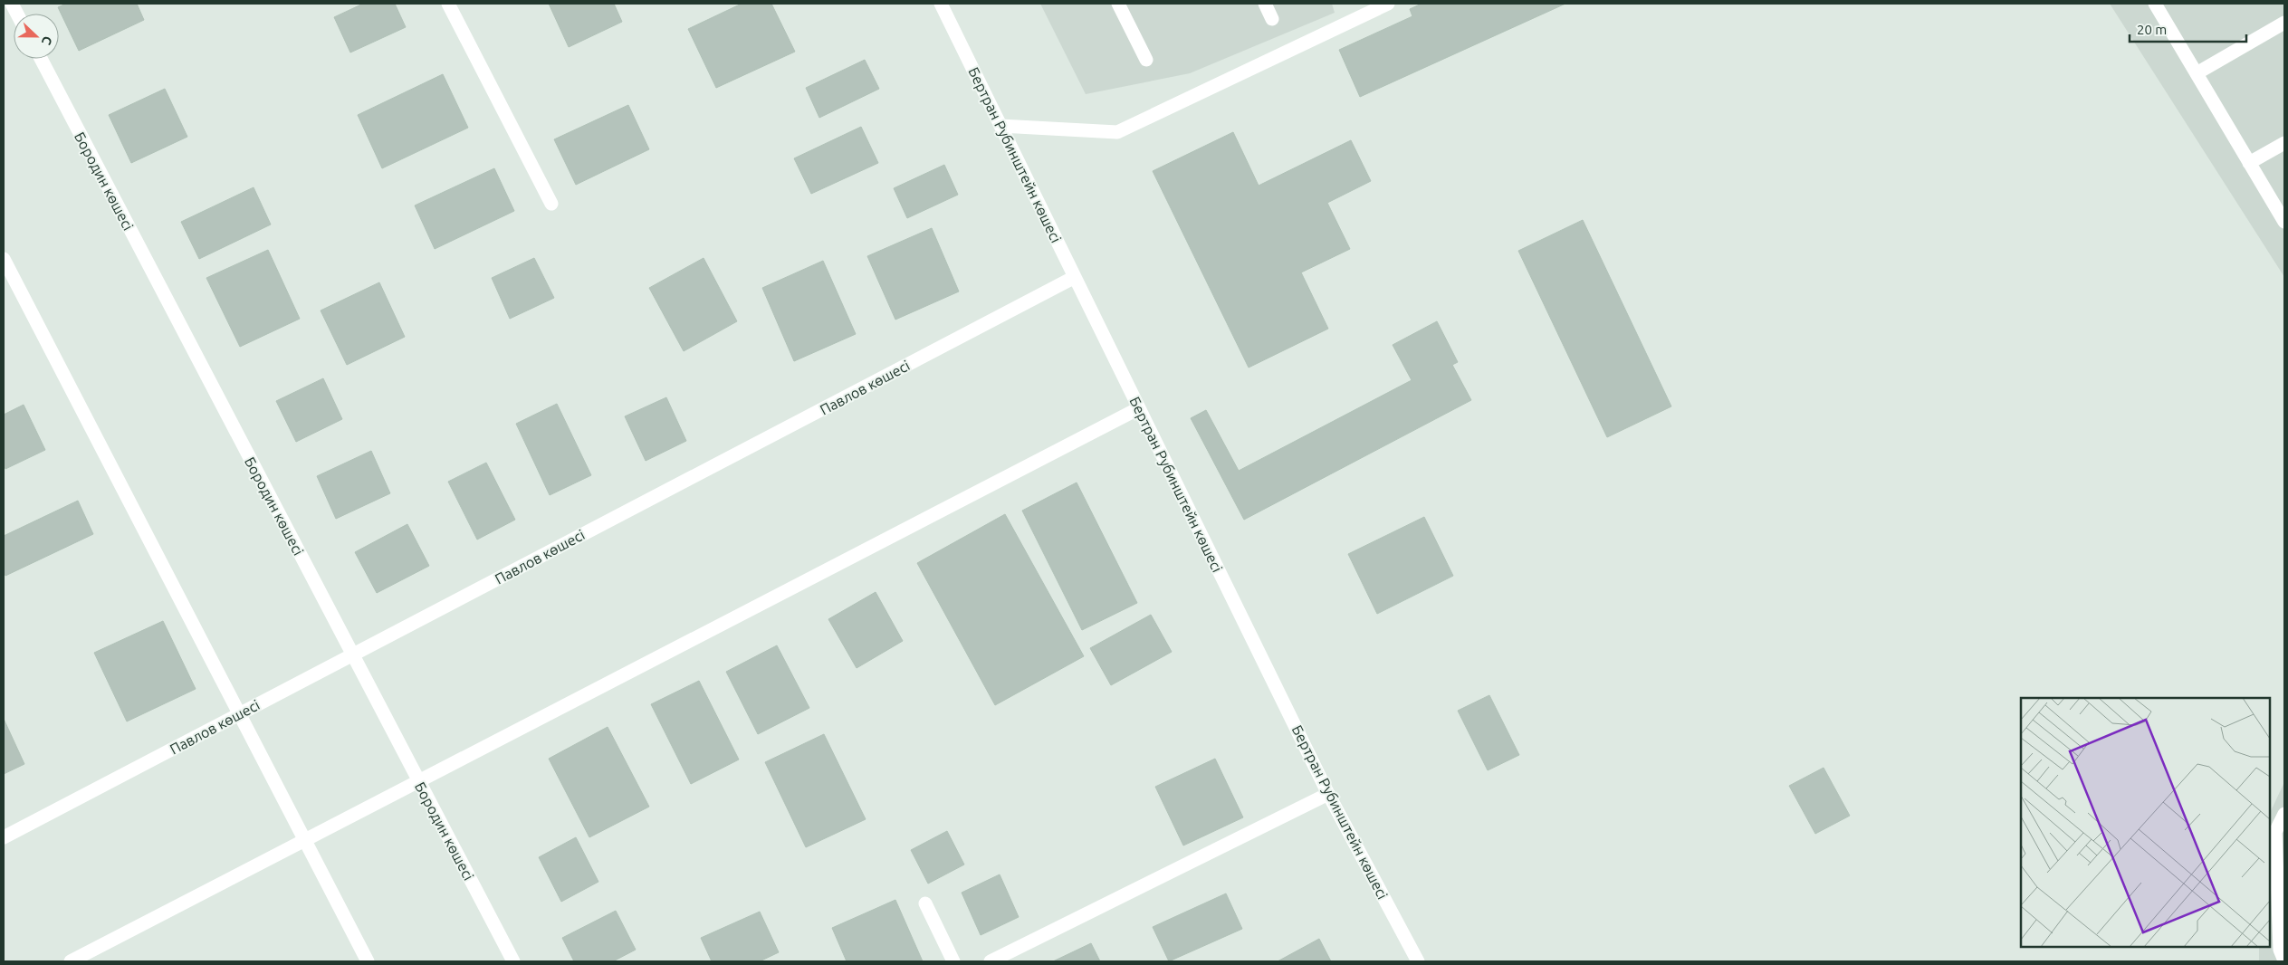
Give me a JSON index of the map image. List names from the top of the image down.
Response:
{
  "streets": {
    "street": ["Бертран Рубинштейн көшесі", "Бородин көшесі", "Павлов көшесі"]
  },
  "crossings": [
    ["Бертран Рубинштейн көшесі", "Павлов көшесі"],
    ["Бородин көшесі", "Павлов көшесі"]
  ],
  "scale_bar": "20 m",
  "north": "right"
}
